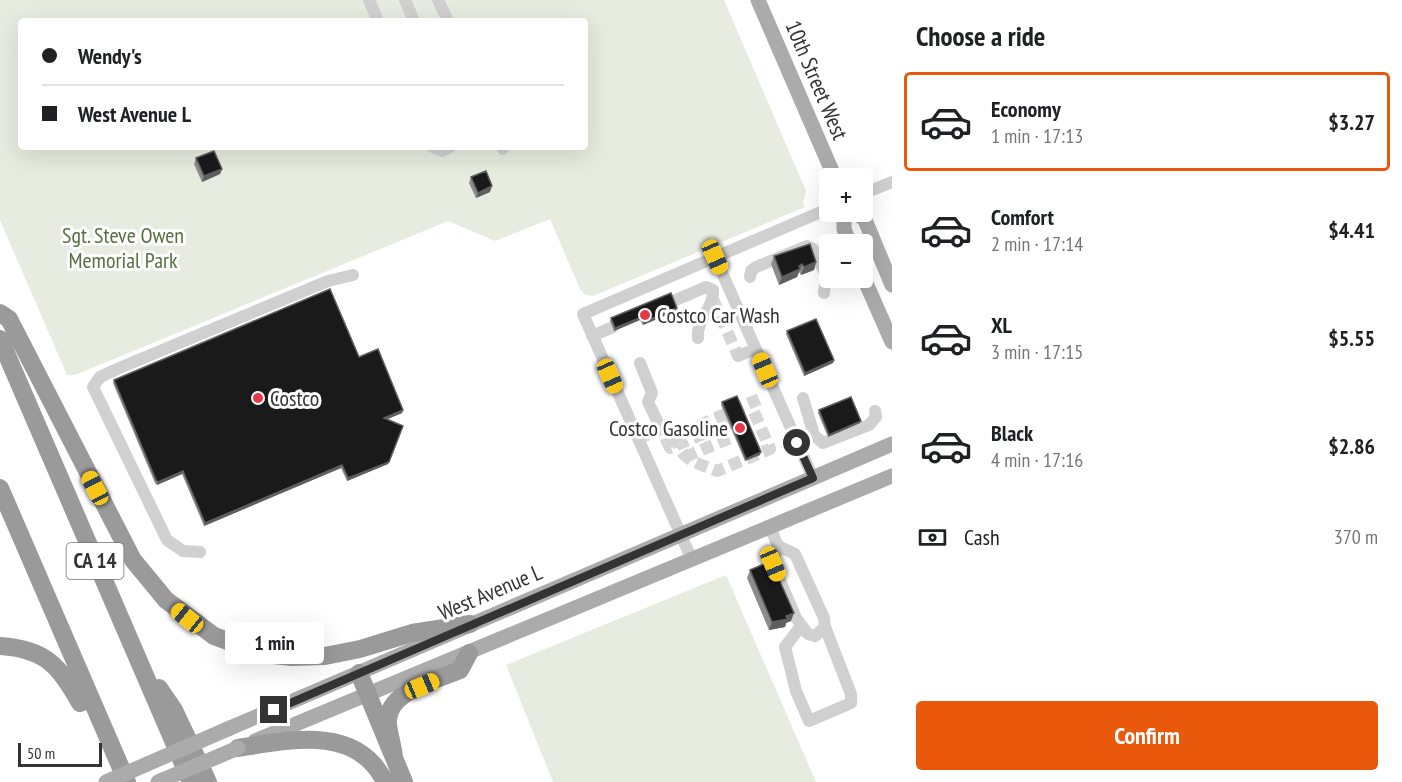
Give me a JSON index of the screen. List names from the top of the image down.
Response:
{
  "streets": {
    "highway": ["CA 14"],
    "main road": ["10th Street West", "West Avenue L"]
  },
  "parks": ["Sgt. Steve Owen Memorial Park"],
  "places": ["Costco Car Wash", "Costco", "Costco Gasoline"],
  "scale_bar": "50 m",
  "page": {
    "heading": "Choose a ride",
    "banner": ["Wendy's", "West Avenue L"],
    "list": [
      {
        "name": "Economy",
        "note": "1 min · 17:13",
        "value": "$3.27"
      },
      {
        "name": "Comfort",
        "note": "2 min · 17:14",
        "value": "$4.41"
      },
      {
        "name": "XL",
        "note": "3 min · 17:15",
        "value": "$5.55"
      },
      {
        "name": "Black",
        "note": "4 min · 17:16",
        "value": "$2.86"
      }
    ],
    "map_buttons": ["+", "−"],
    "pay": ["Cash", "370 m"],
    "bubble": "1 min",
    "buttons": "Confirm",
    "scale": "50 m"
  }
}
